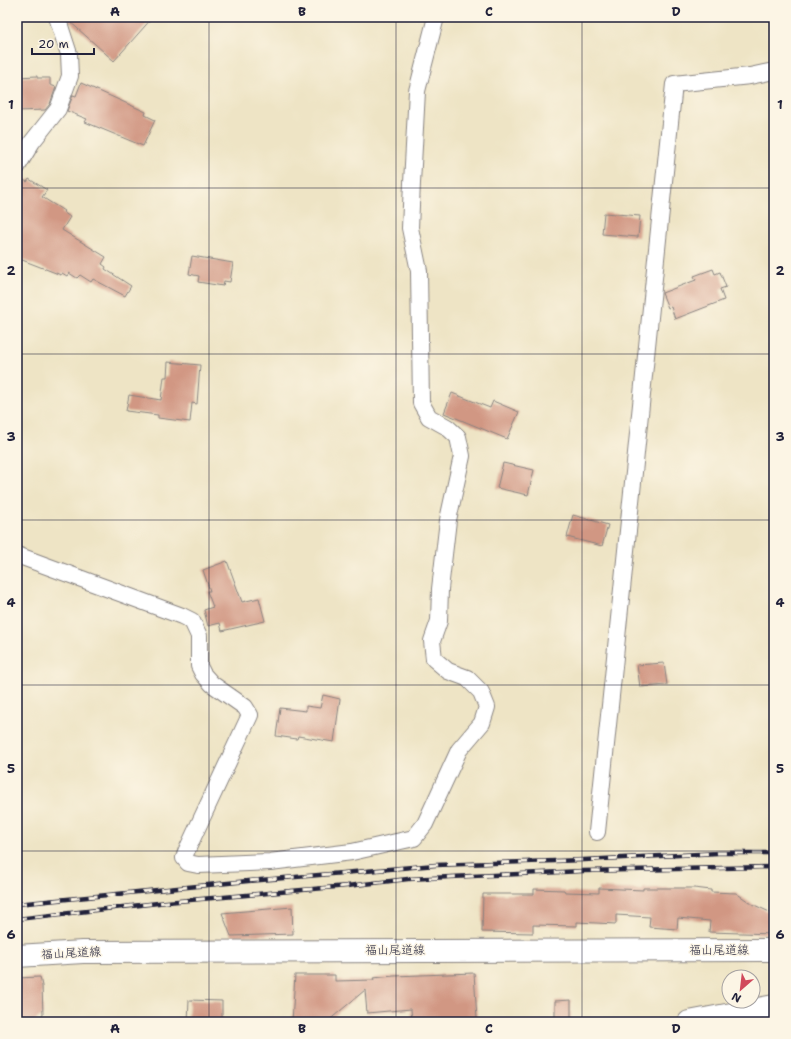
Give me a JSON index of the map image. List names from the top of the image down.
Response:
{
  "streets": {
    "main road": ["福山尾道線"]
  },
  "scale_bar": "20 m",
  "north": "bottom left",
  "grid": {
    "columns": [
      "A",
      "B",
      "C",
      "D"
    ],
    "rows": [
      "1",
      "2",
      "3",
      "4",
      "5",
      "6"
    ]
  }
}
